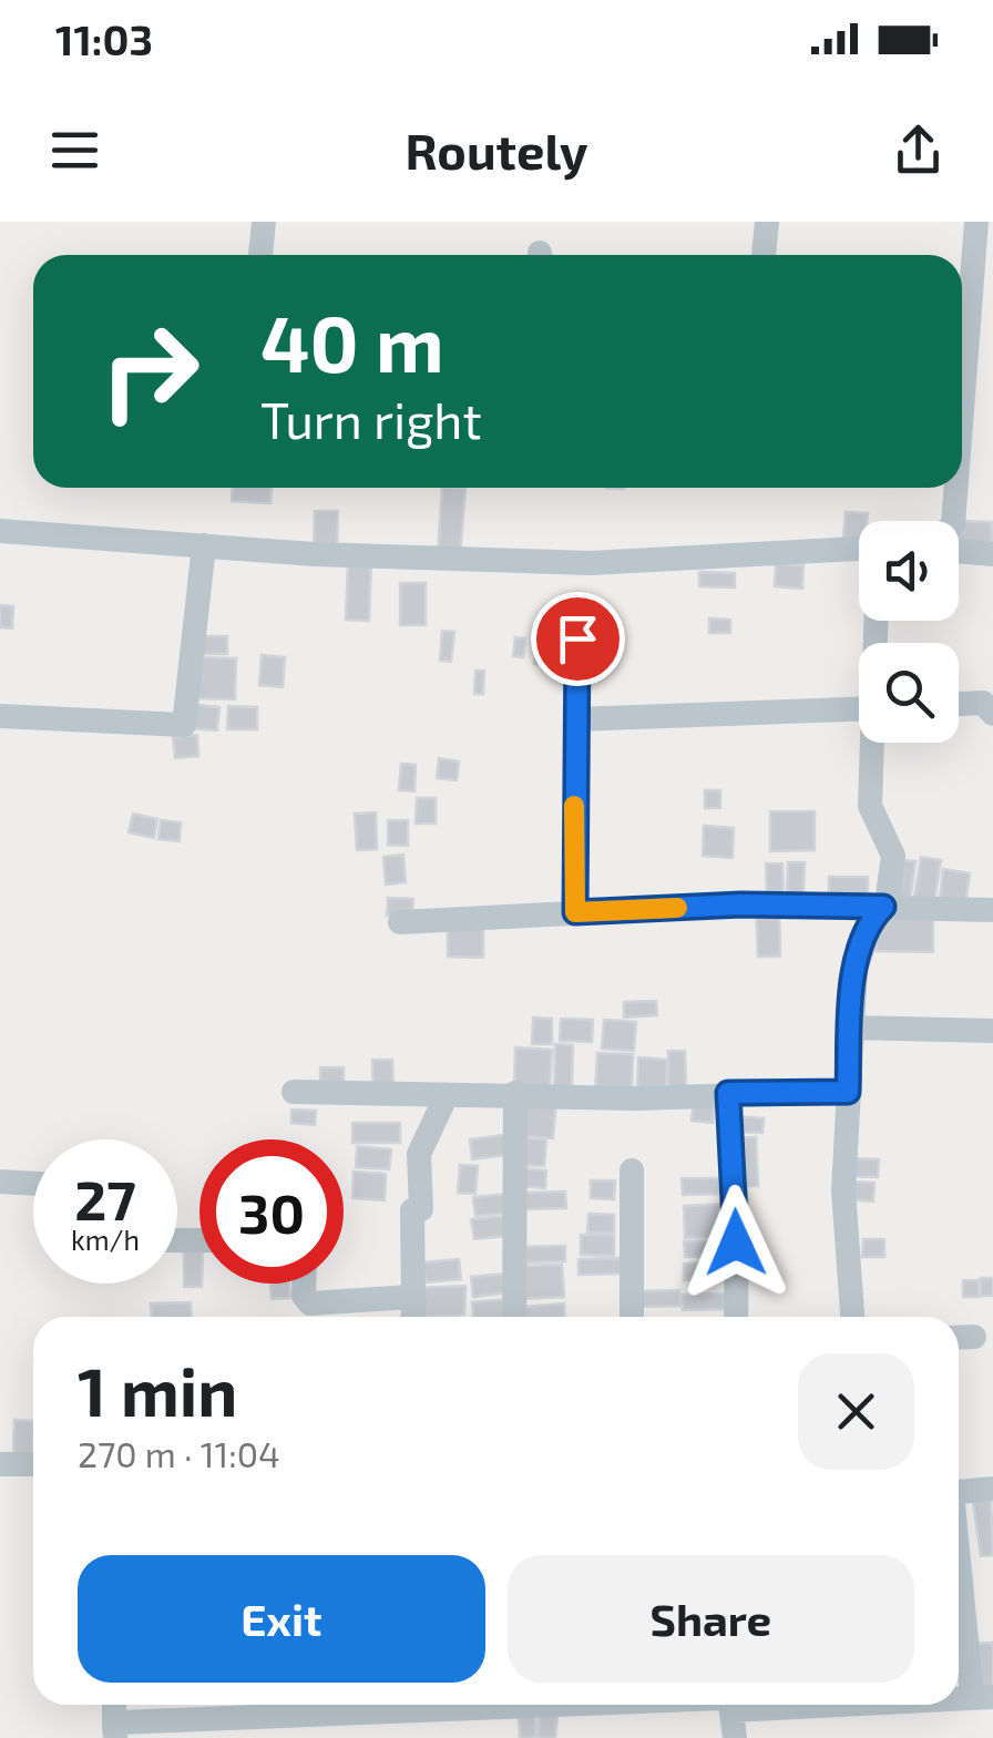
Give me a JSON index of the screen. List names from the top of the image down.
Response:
{
  "page": {
    "status": "11:03",
    "header": "Routely",
    "turn": ["40 m", "Turn right"],
    "speed": "27 km/h",
    "limit": "30",
    "heading": ["1 min", "270 m · 11:04"],
    "buttons": ["Exit", "Share"]
  }
}
